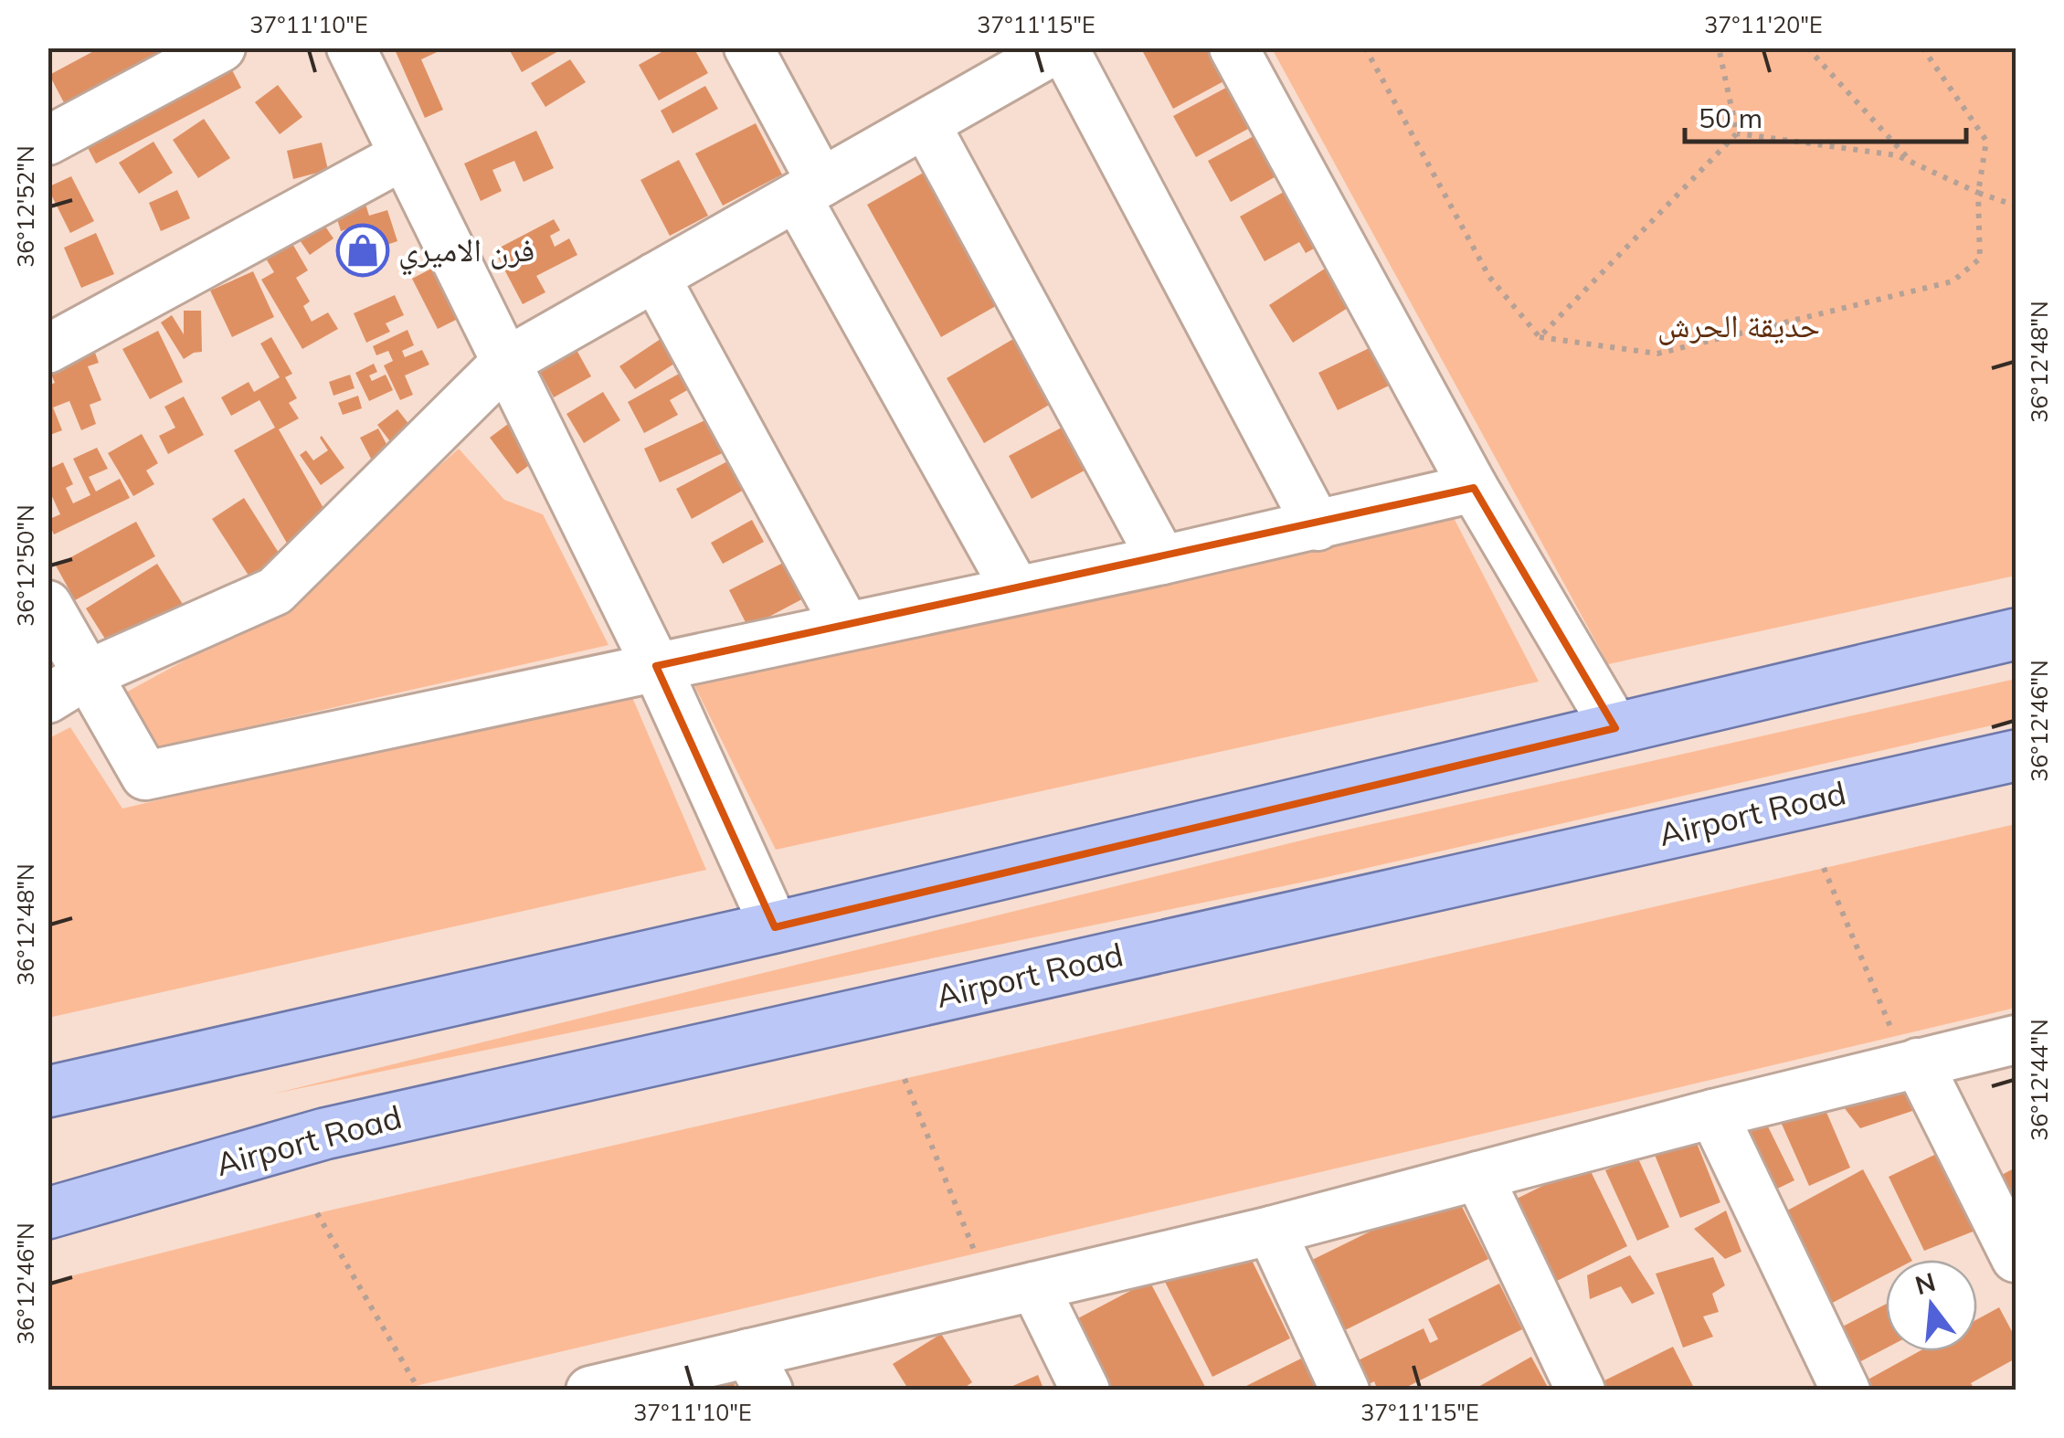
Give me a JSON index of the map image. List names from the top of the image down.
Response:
{
  "streets": {
    "main road": ["Airport Road"]
  },
  "parks": ["حديقة الحرش"],
  "places": {
    "shop": ["فرن الاميري"]
  },
  "scale_bar": "50 m",
  "north": "top",
  "coordinates": [
    "37°11'10\"E",
    "37°11'15\"E",
    "37°11'20\"E",
    "36°12'52\"N",
    "36°12'48\"N",
    "36°12'50\"N",
    "36°12'46\"N",
    "36°12'44\"N"
  ]
}
